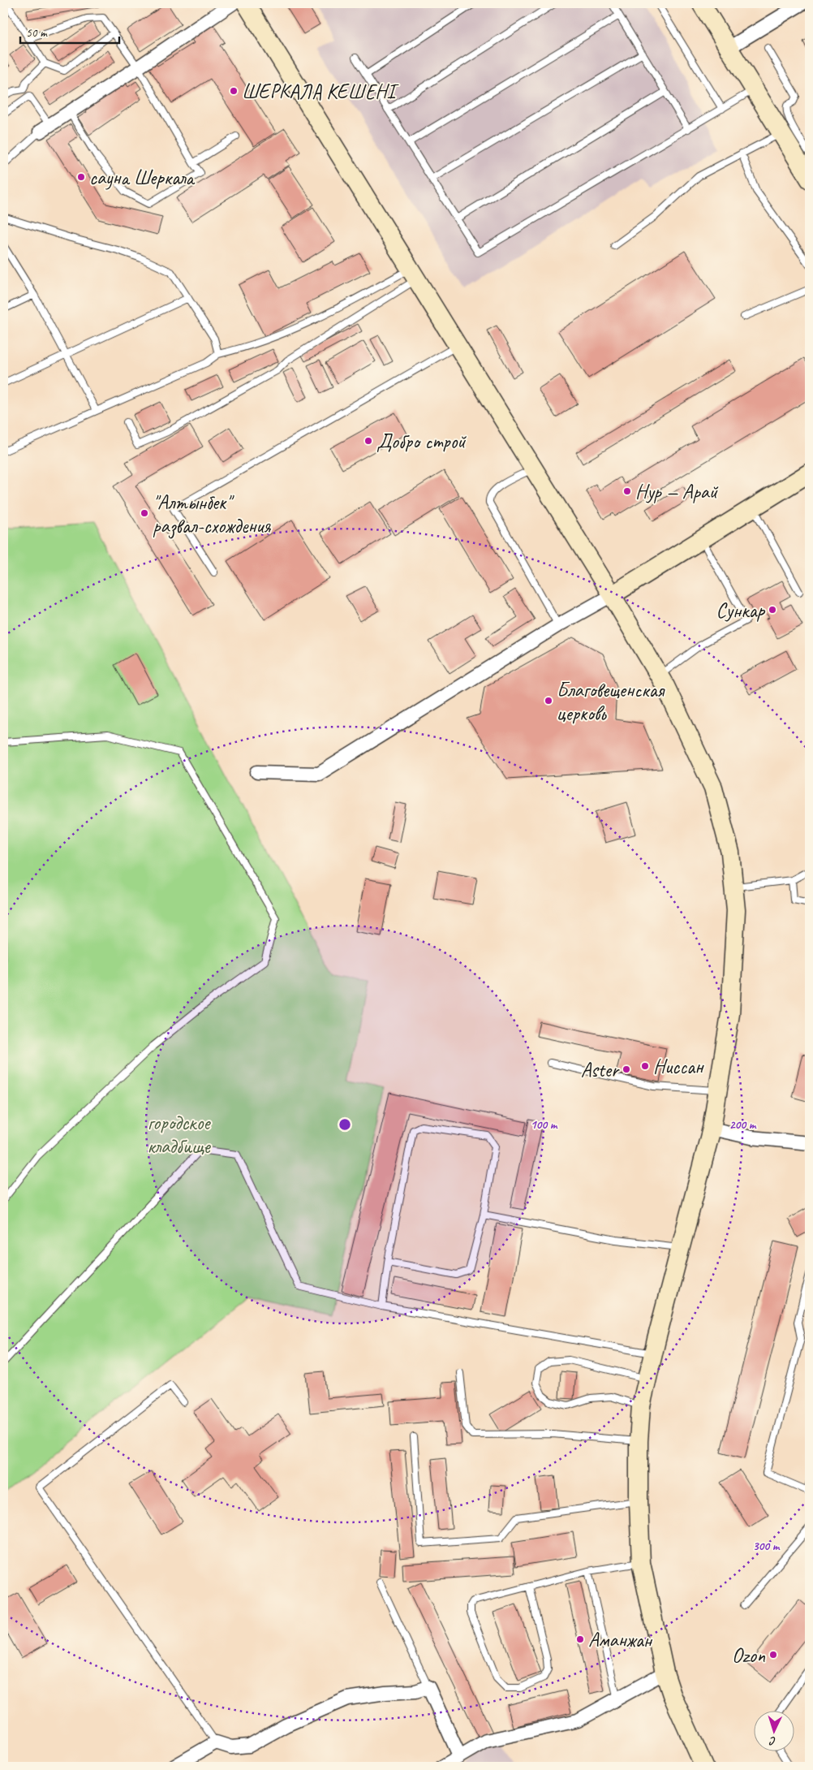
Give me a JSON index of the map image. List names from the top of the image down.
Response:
{
  "parks": ["городское кладбище"],
  "places": [
    "ШЕРКАЛА КЕШЕНІ",
    "сауна Шеркала",
    "Добро строй",
    "Нур — Арай",
    "\"Алтынбек\" развал-схождения",
    "Сункар",
    "Благовещенская церковь",
    "Ниссан",
    "Aster",
    "Аманжан",
    "Ozon"
  ],
  "scale_bar": "50 m",
  "north": "bottom",
  "rings": ["100 m", "200 m", "300 m"]
}
